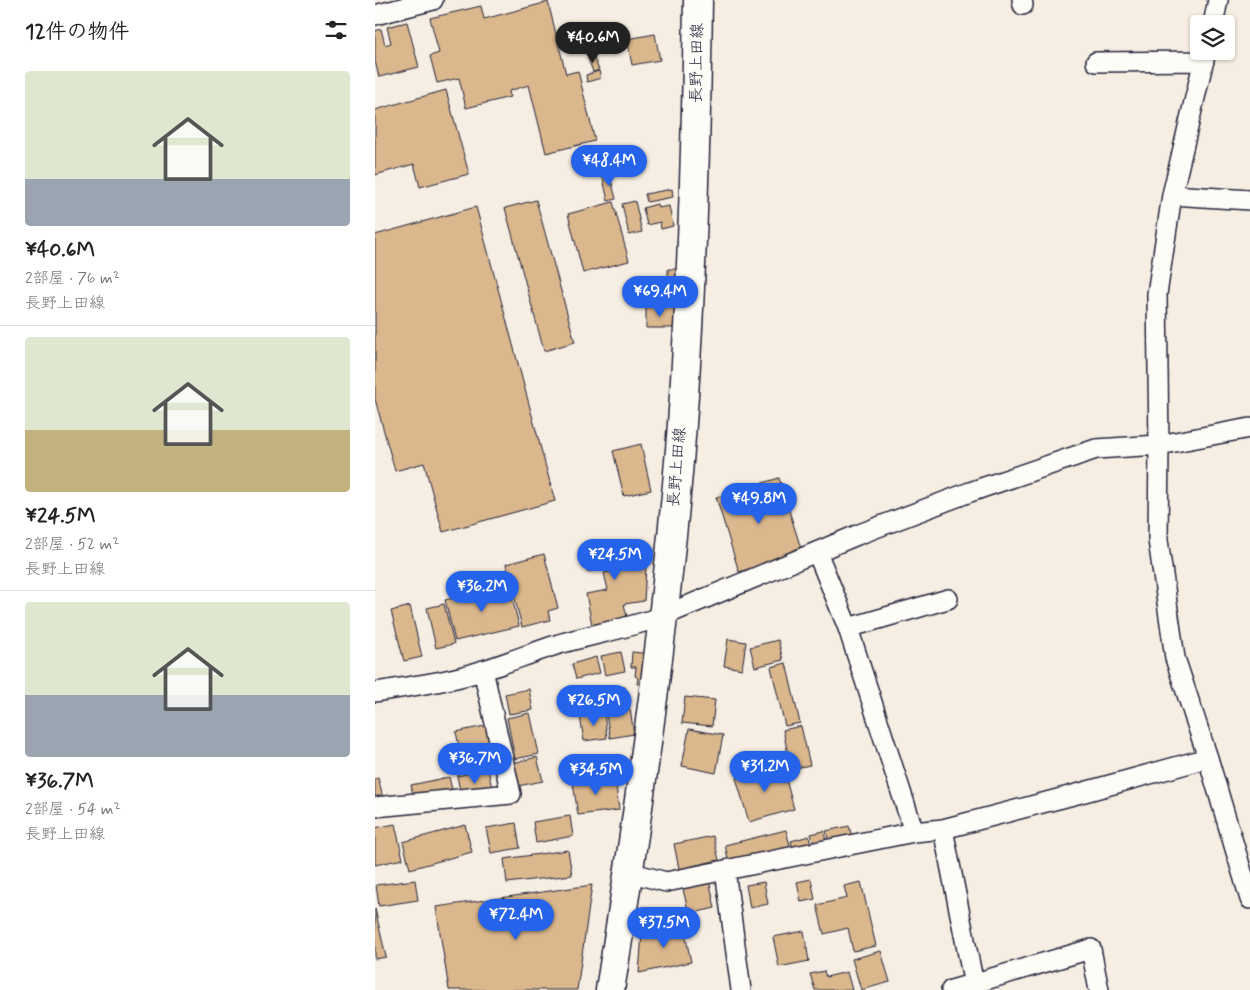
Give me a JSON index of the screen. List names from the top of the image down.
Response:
{
  "streets": {
    "main road": ["長野上田線"]
  },
  "page": {
    "heading": "12件の物件",
    "price": [
      "¥40.6M",
      "¥48.4M",
      "¥69.4M",
      "¥49.8M",
      "¥24.5M",
      "¥36.2M",
      "¥26.5M",
      "¥36.7M",
      "¥31.2M",
      "¥34.5M",
      "¥72.4M",
      "¥37.5M"
    ],
    "list": [
      {
        "name": "¥40.6M",
        "note": "2部屋 · 76 m² · 長野上田線"
      },
      {
        "name": "¥24.5M",
        "note": "2部屋 · 52 m² · 長野上田線"
      },
      {
        "name": "¥36.7M",
        "note": "2部屋 · 54 m² · 長野上田線"
      }
    ]
  }
}
